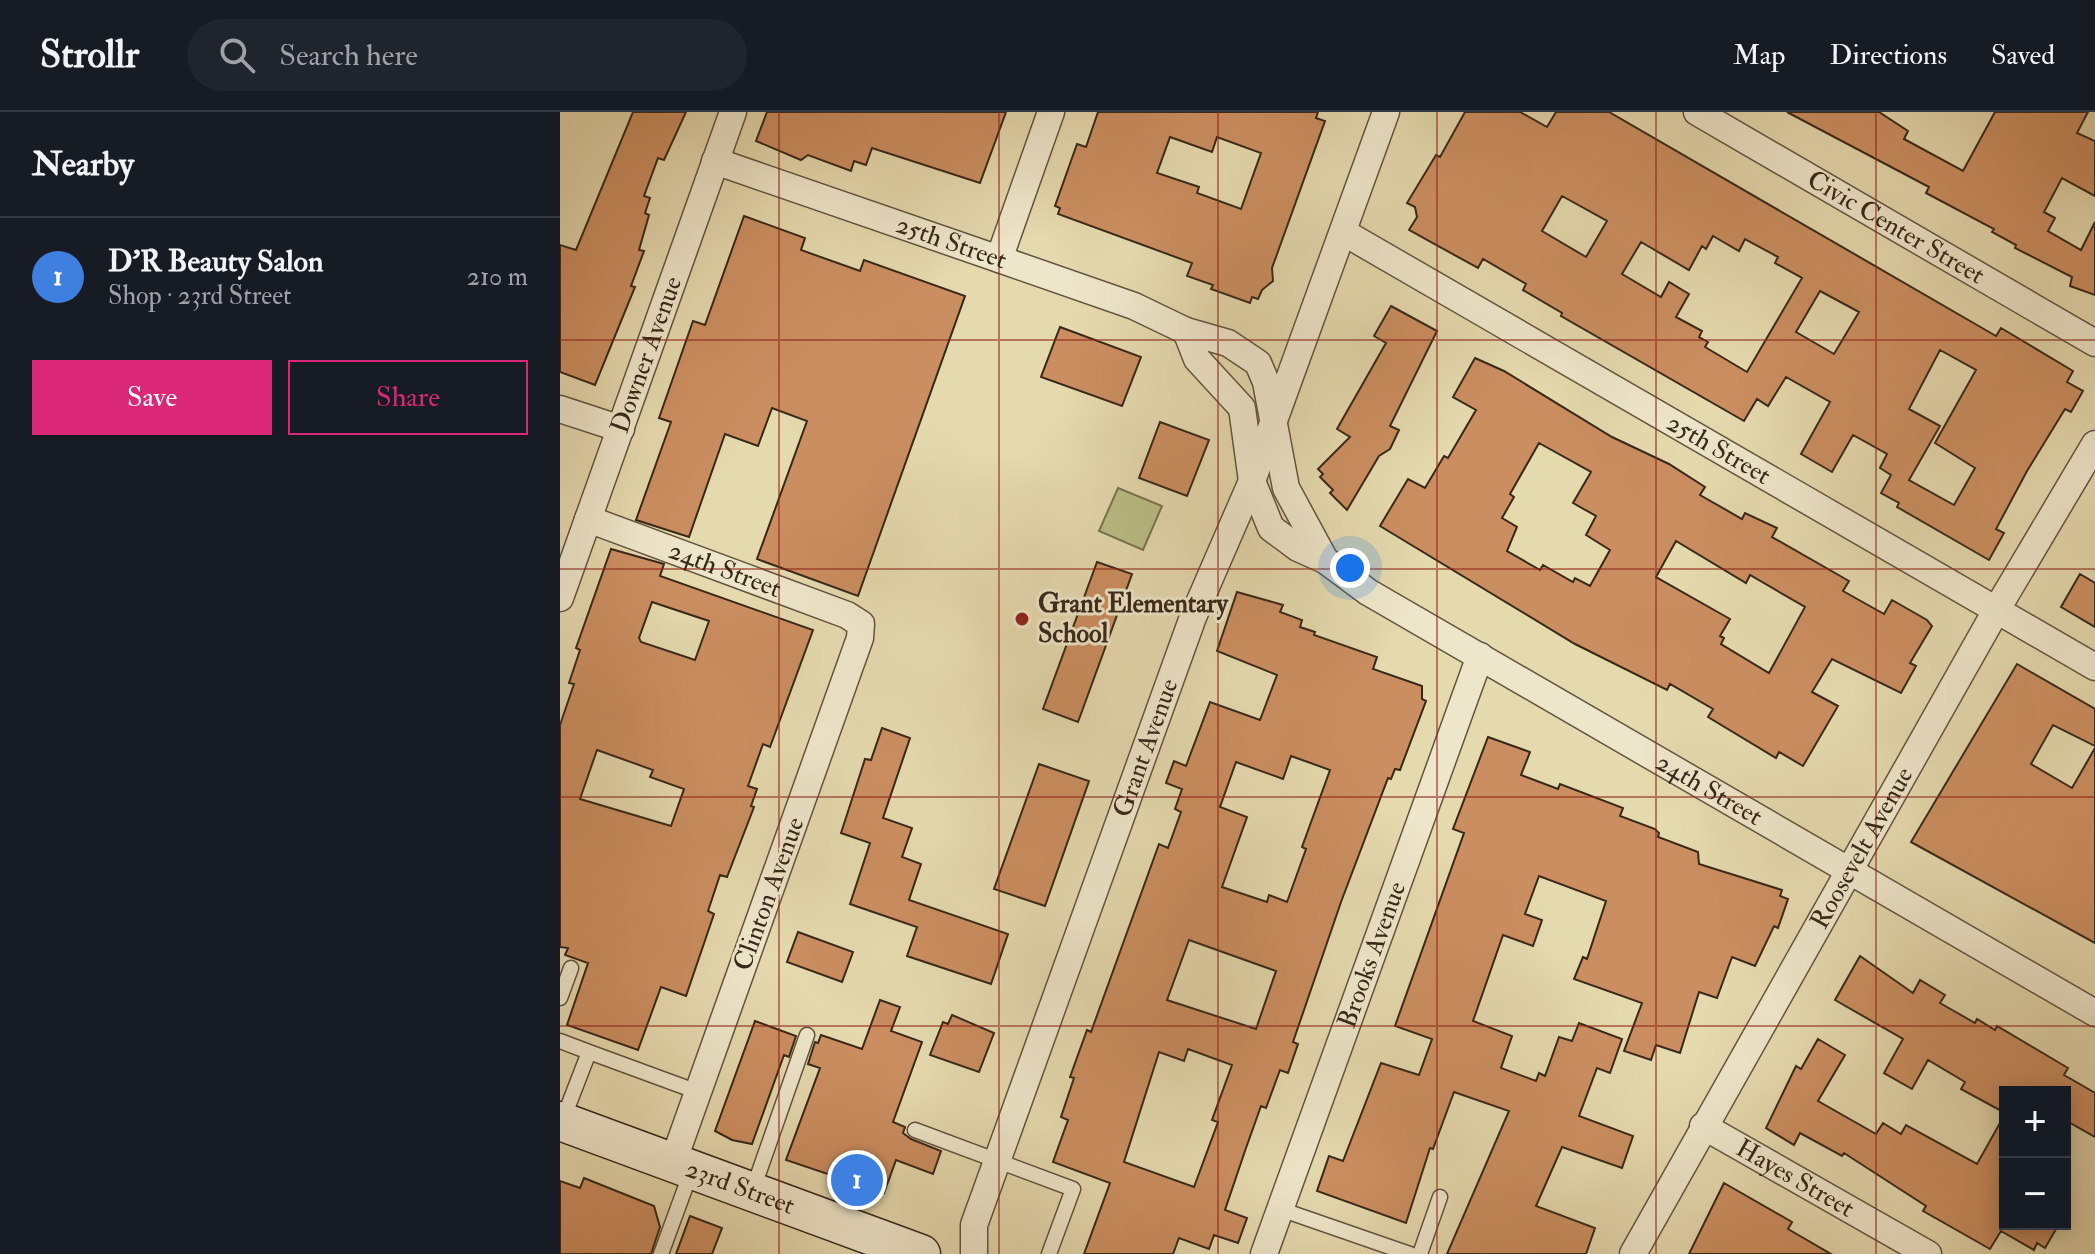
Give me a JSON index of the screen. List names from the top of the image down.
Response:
{
  "streets": {
    "main road": ["23rd Street"],
    "street": [
      "Civic Center Street",
      "25th Street",
      "Downer Avenue",
      "24th Street",
      "Grant Avenue",
      "Roosevelt Avenue",
      "Clinton Avenue",
      "Brooks Avenue",
      "Hayes Street"
    ]
  },
  "crossings": [
    ["25th Street", "Downer Avenue"],
    ["25th Street", "24th Street"],
    ["25th Street", "Grant Avenue"],
    ["25th Street", "Roosevelt Avenue"],
    ["Downer Avenue", "24th Street"],
    ["24th Street", "Grant Avenue"],
    ["24th Street", "Roosevelt Avenue"],
    ["24th Street", "Clinton Avenue"],
    ["24th Street", "Brooks Avenue"],
    ["Roosevelt Avenue", "Hayes Street"],
    ["Clinton Avenue", "23rd Street"]
  ],
  "places": ["Grant Elementary School"],
  "page": {
    "header": "Strollr",
    "search": "Search here",
    "nav": ["Map", "Directions", "Saved"],
    "heading": "Nearby",
    "list": [
      {
        "mark": "1",
        "name": "D’R Beauty Salon",
        "note": "Shop · 23rd Street",
        "value": "210 m"
      }
    ],
    "buttons": ["Save", "Share"],
    "map_buttons": ["+", "−"],
    "pins": "1"
  }
}
